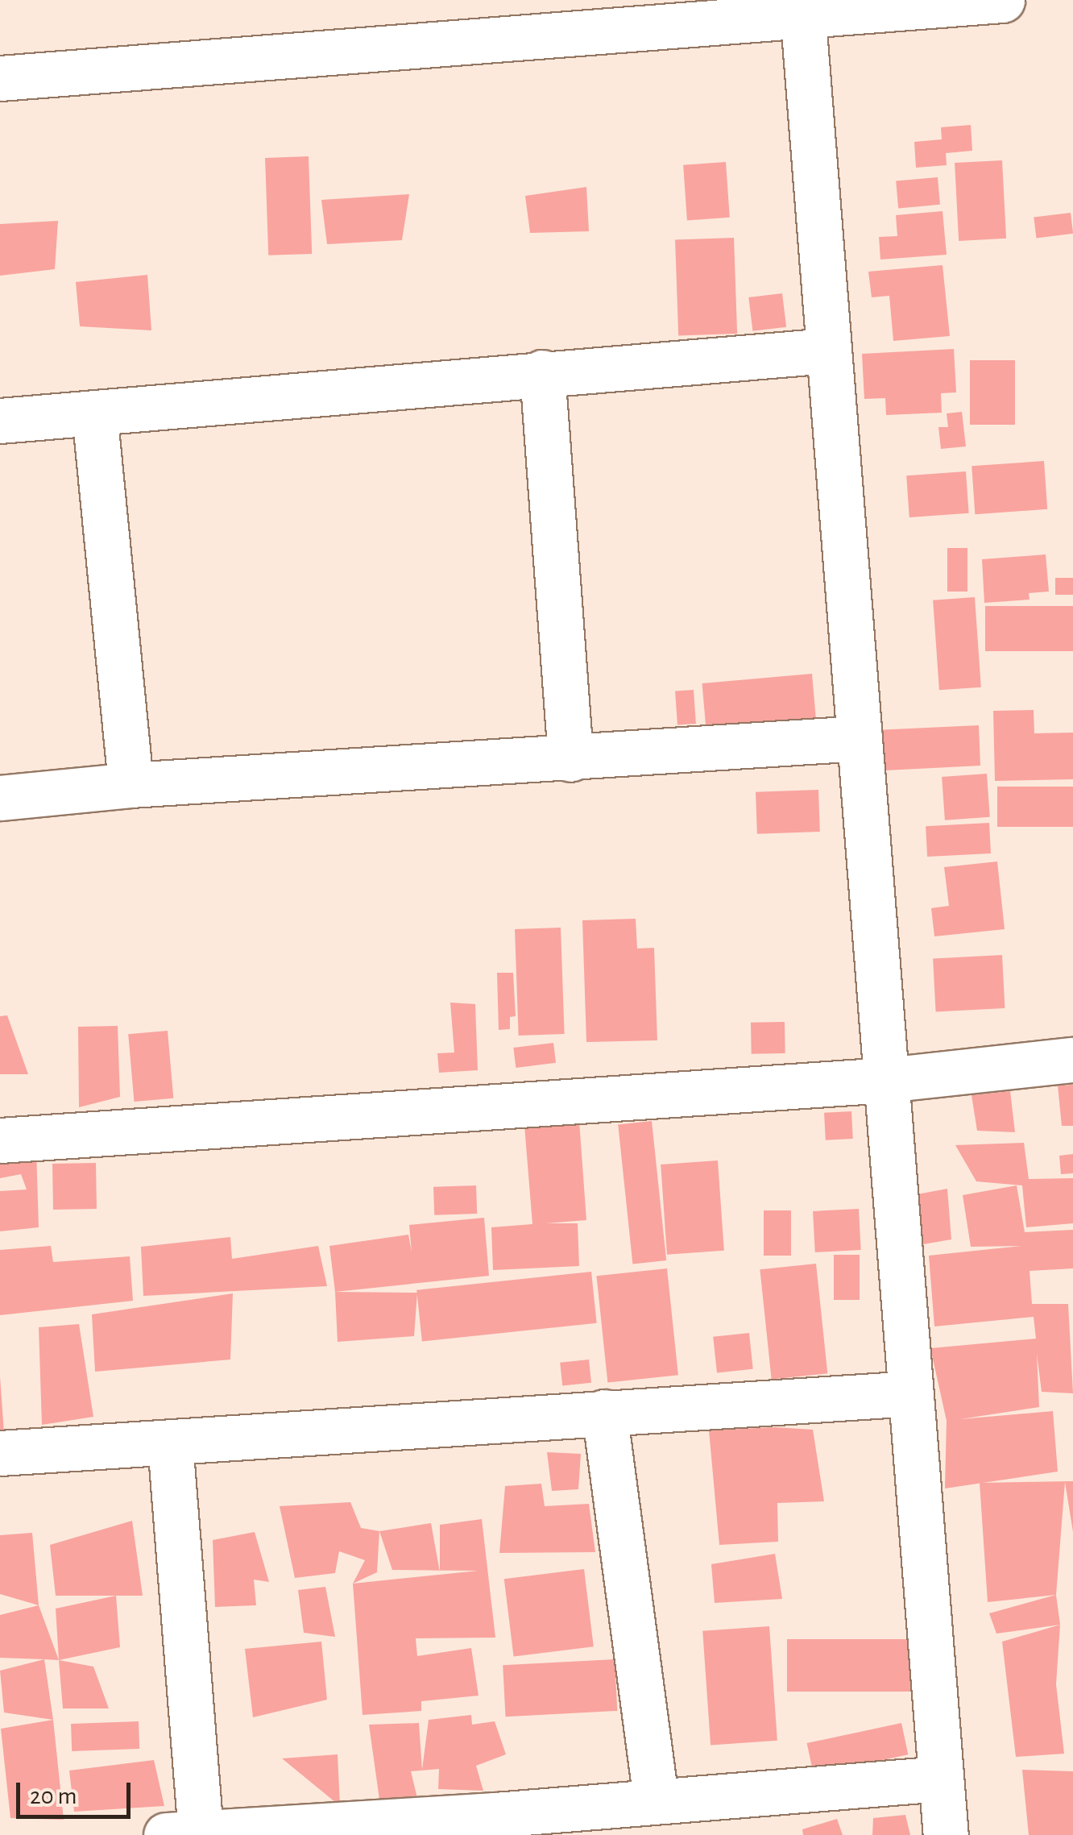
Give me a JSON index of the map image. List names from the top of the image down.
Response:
{
  "scale_bar": "20 m"
}
